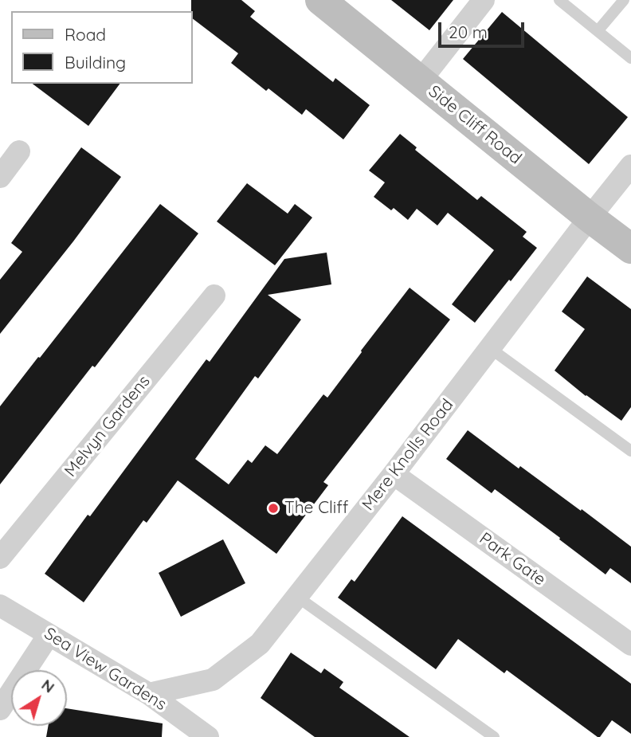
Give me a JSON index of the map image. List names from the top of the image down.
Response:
{
  "streets": {
    "street": [
      "Side Cliff Road",
      "Melvyn Gardens",
      "Mere Knolls Road",
      "Park Gate",
      "Sea View Gardens"
    ]
  },
  "crossings": [
    ["Side Cliff Road", "Mere Knolls Road"],
    ["Mere Knolls Road", "Park Gate"],
    ["Mere Knolls Road", "Sea View Gardens"]
  ],
  "places": ["The Cliff"],
  "legend": ["Road", "Building"],
  "scale_bar": "20 m",
  "north": "top right"
}
